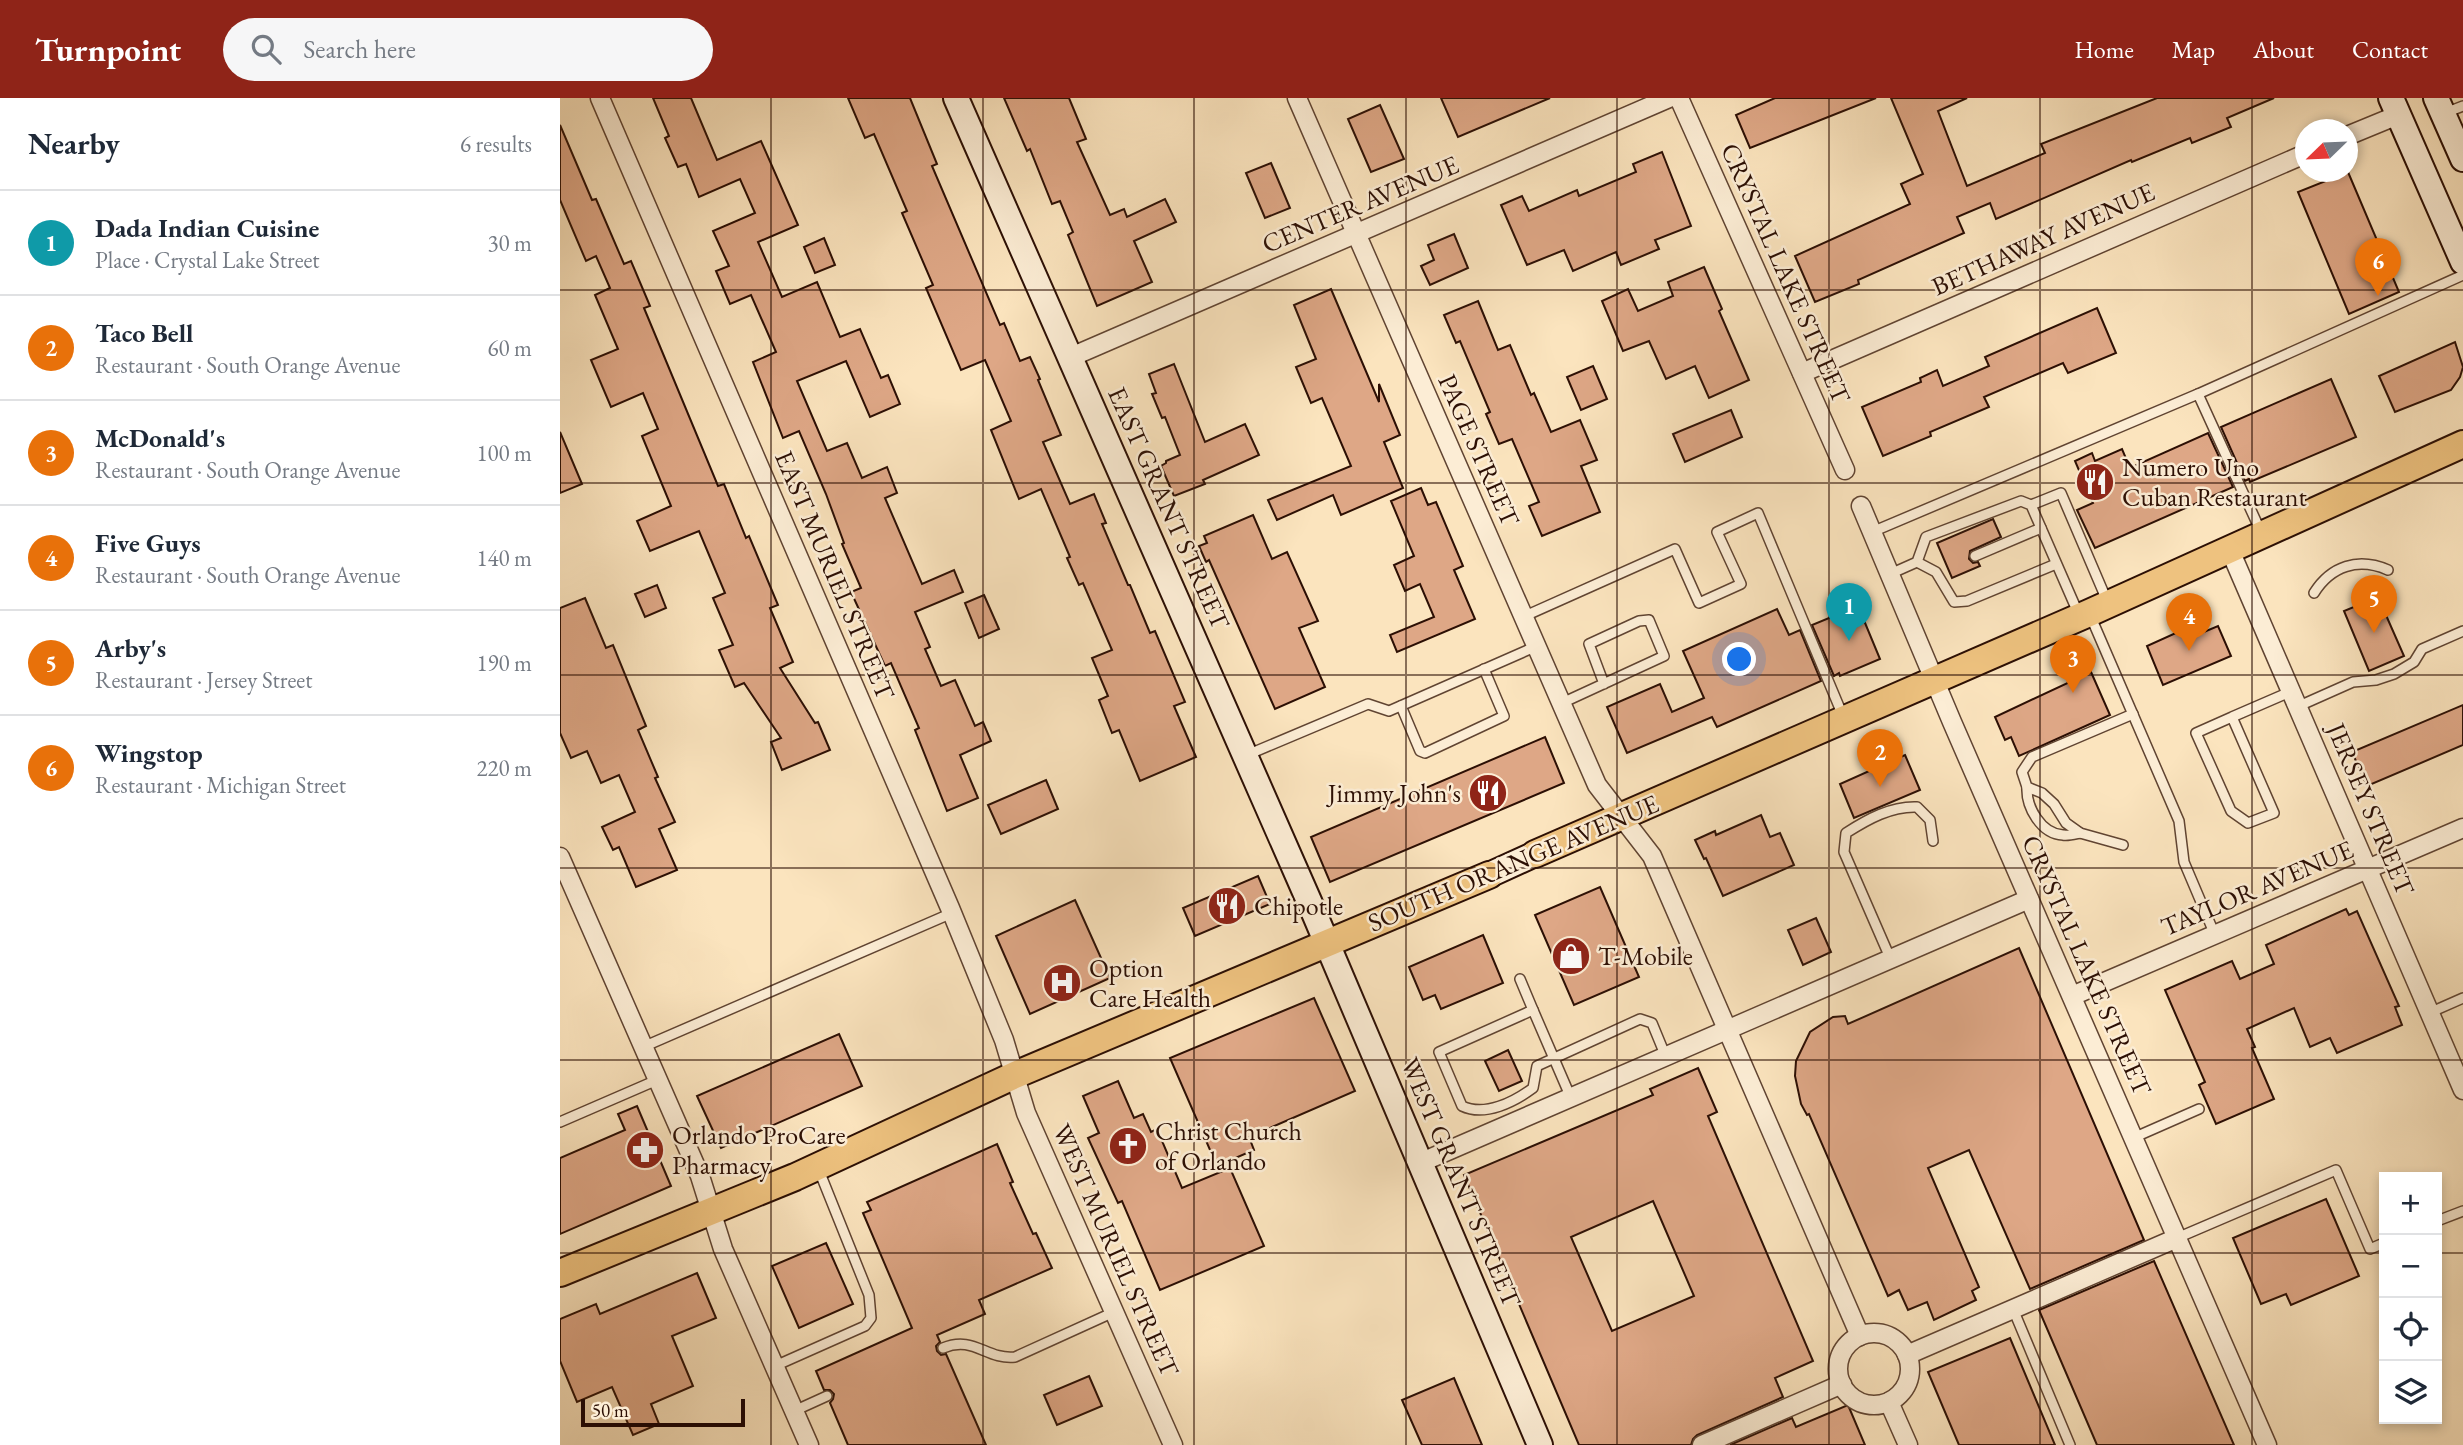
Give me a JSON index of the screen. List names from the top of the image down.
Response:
{
  "streets": {
    "main road": ["SOUTH ORANGE AVENUE"],
    "street": [
      "CENTER AVENUE",
      "BETHAWAY AVENUE",
      "CRYSTAL LAKE STREET",
      "PAGE STREET",
      "EAST GRANT STREET",
      "EAST MURIEL STREET",
      "JERSEY STREET",
      "TAYLOR AVENUE",
      "WEST GRANT STREET",
      "WEST MURIEL STREET"
    ]
  },
  "crossings": [
    ["CENTER AVENUE", "PAGE STREET"],
    ["CENTER AVENUE", "EAST GRANT STREET"],
    ["BETHAWAY AVENUE", "CRYSTAL LAKE STREET"],
    ["CRYSTAL LAKE STREET", "SOUTH ORANGE AVENUE"],
    ["CRYSTAL LAKE STREET", "TAYLOR AVENUE"],
    ["PAGE STREET", "SOUTH ORANGE AVENUE"],
    ["EAST GRANT STREET", "SOUTH ORANGE AVENUE"],
    ["EAST GRANT STREET", "WEST GRANT STREET"],
    ["EAST MURIEL STREET", "SOUTH ORANGE AVENUE"],
    ["EAST MURIEL STREET", "WEST MURIEL STREET"],
    ["JERSEY STREET", "SOUTH ORANGE AVENUE"],
    ["JERSEY STREET", "TAYLOR AVENUE"],
    ["SOUTH ORANGE AVENUE", "WEST GRANT STREET"],
    ["SOUTH ORANGE AVENUE", "WEST MURIEL STREET"]
  ],
  "places": {
    "restaurant": ["Numero Uno Cuban Restaurant", "Jimmy John's", "Chipotle"],
    "shop": ["T-Mobile"],
    "hospital": ["Option Care Health"],
    "church": ["Christ Church of Orlando"],
    "pharmacy": ["Orlando ProCare Pharmacy"]
  },
  "scale_bar": "50 m",
  "north": "bottom left",
  "page": {
    "header": "Turnpoint",
    "search": "Search here",
    "nav": [
      "Home",
      "Map",
      "About",
      "Contact"
    ],
    "heading": ["Nearby", "6 results"],
    "list": [
      {
        "mark": "1",
        "name": "Dada Indian Cuisine",
        "note": "Place · Crystal Lake Street",
        "value": "30 m"
      },
      {
        "mark": "2",
        "name": "Taco Bell",
        "note": "Restaurant · South Orange Avenue",
        "value": "60 m"
      },
      {
        "mark": "3",
        "name": "McDonald's",
        "note": "Restaurant · South Orange Avenue",
        "value": "100 m"
      },
      {
        "mark": "4",
        "name": "Five Guys",
        "note": "Restaurant · South Orange Avenue",
        "value": "140 m"
      },
      {
        "mark": "5",
        "name": "Arby's",
        "note": "Restaurant · Jersey Street",
        "value": "190 m"
      },
      {
        "mark": "6",
        "name": "Wingstop",
        "note": "Restaurant · Michigan Street",
        "value": "220 m"
      }
    ],
    "pins": [
      "6",
      "5",
      "1",
      "4",
      "3",
      "2"
    ],
    "map_buttons": ["+", "−"],
    "scale": "50 m"
  }
}
